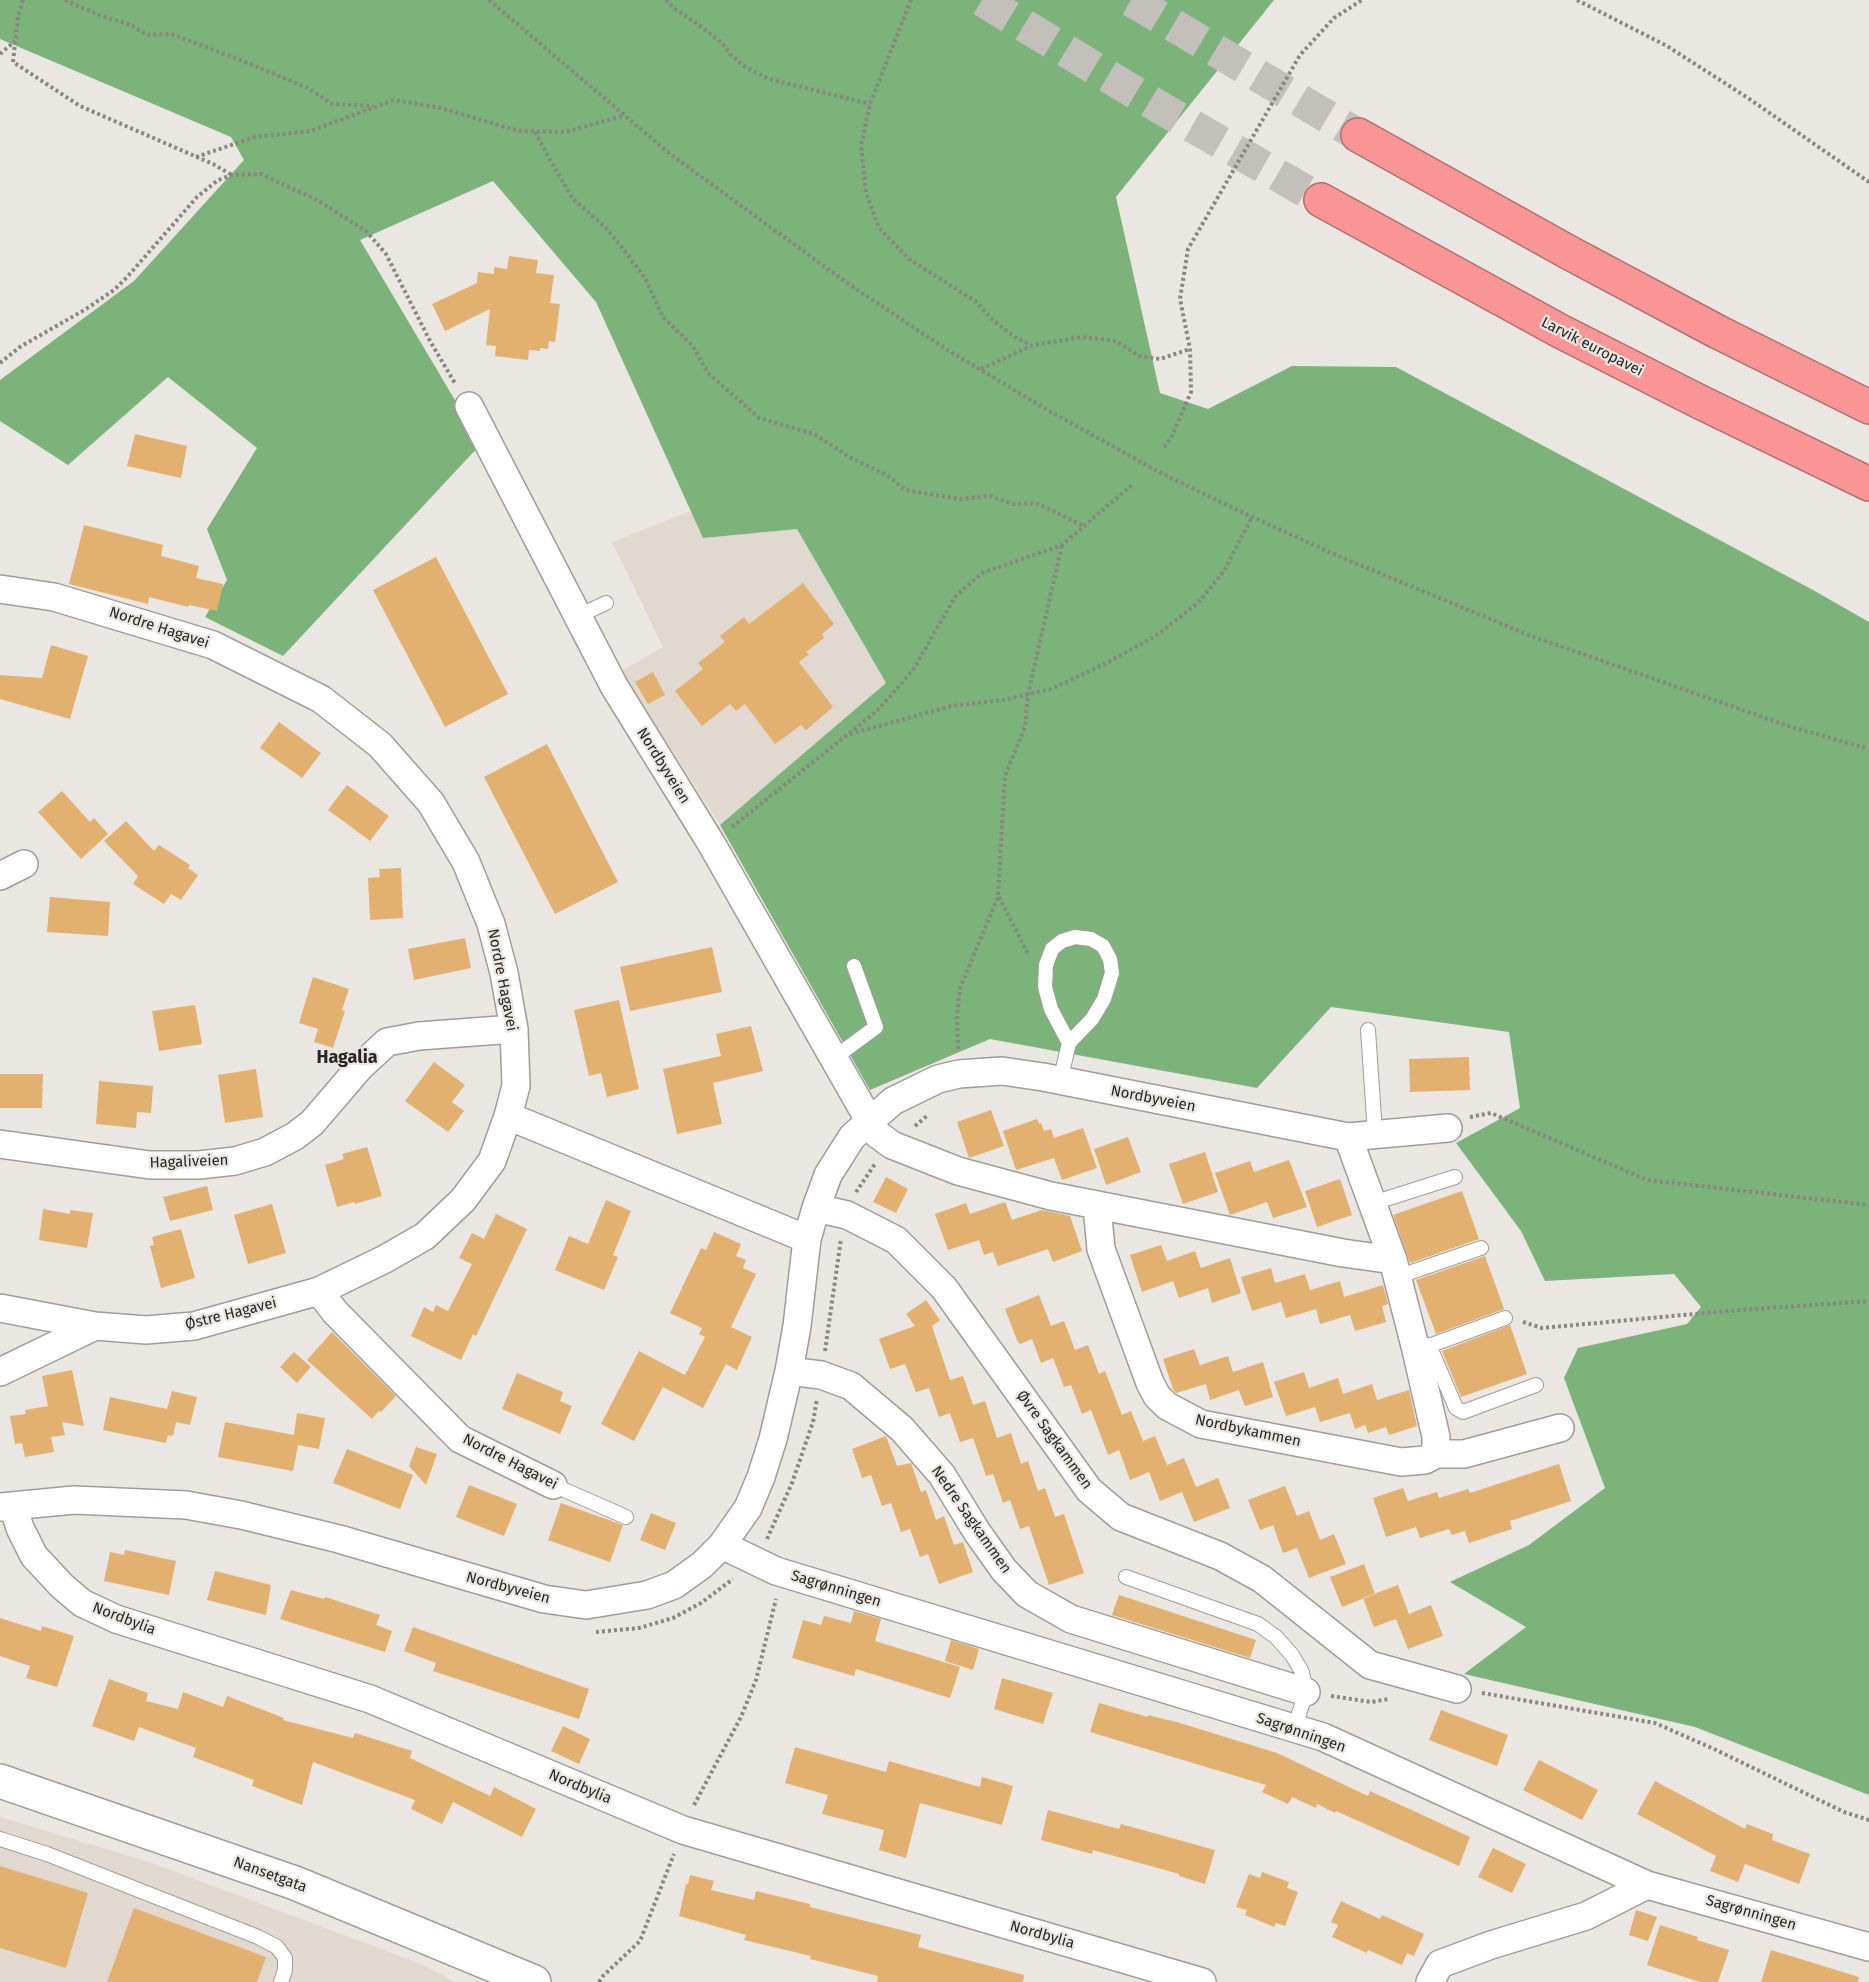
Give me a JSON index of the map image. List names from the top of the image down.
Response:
{
  "streets": {
    "highway": ["Larvik europavei"],
    "main road": ["Nansetgata"],
    "street": [
      "Nordre Hagavei",
      "Nordbyveien",
      "Hagaliveien",
      "Østre Hagavei",
      "Nordbykammen",
      "Øvre Sagkammen",
      "Nedre Sagkammen",
      "Sagrønningen",
      "Nordbylia"
    ]
  },
  "crossings": [
    ["Nordre Hagavei", "Hagaliveien"],
    ["Nordre Hagavei", "Østre Hagavei"],
    ["Nordbyveien", "Øvre Sagkammen"],
    ["Nordbyveien", "Nedre Sagkammen"],
    ["Nordbyveien", "Sagrønningen"],
    ["Nordbyveien", "Nordbylia"]
  ],
  "districts": ["Hagalia"]
}
